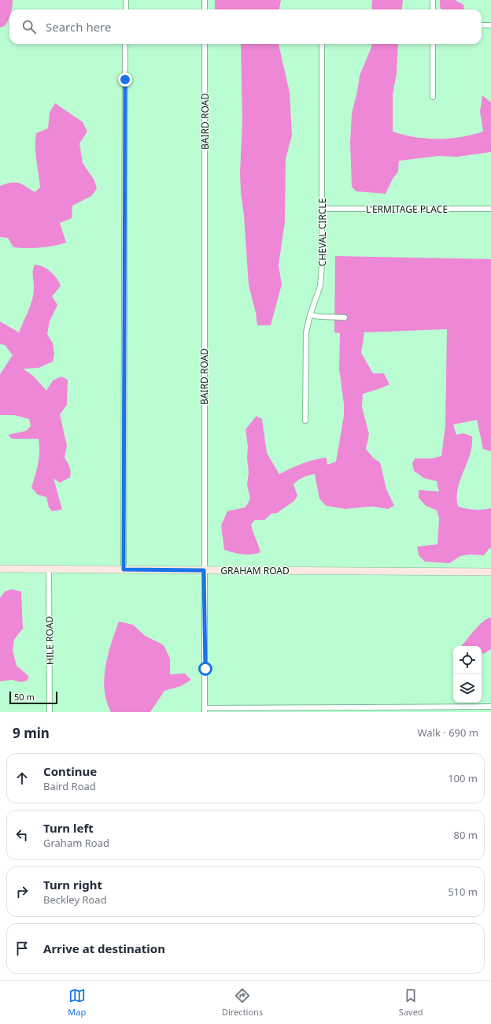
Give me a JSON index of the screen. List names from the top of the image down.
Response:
{
  "streets": {
    "main road": ["GRAHAM ROAD"],
    "street": [
      "BAIRD ROAD",
      "L'ERMITAGE PLACE",
      "CHEVAL CIRCLE",
      "HILE ROAD"
    ]
  },
  "crossings": [
    ["BAIRD ROAD", "GRAHAM ROAD"],
    ["L'ERMITAGE PLACE", "CHEVAL CIRCLE"],
    ["GRAHAM ROAD", "HILE ROAD"]
  ],
  "scale_bar": "50 m",
  "page": {
    "search": "Search here",
    "scale": "50 m",
    "heading": ["9 min", "Walk · 690 m"],
    "list": [
      ["Continue", "Baird Road", "100 m"],
      ["Turn left", "Graham Road", "80 m"],
      ["Turn right", "Beckley Road", "510 m"],
      "Arrive at destination"
    ],
    "nav": ["Map", "Directions", "Saved"]
  }
}
